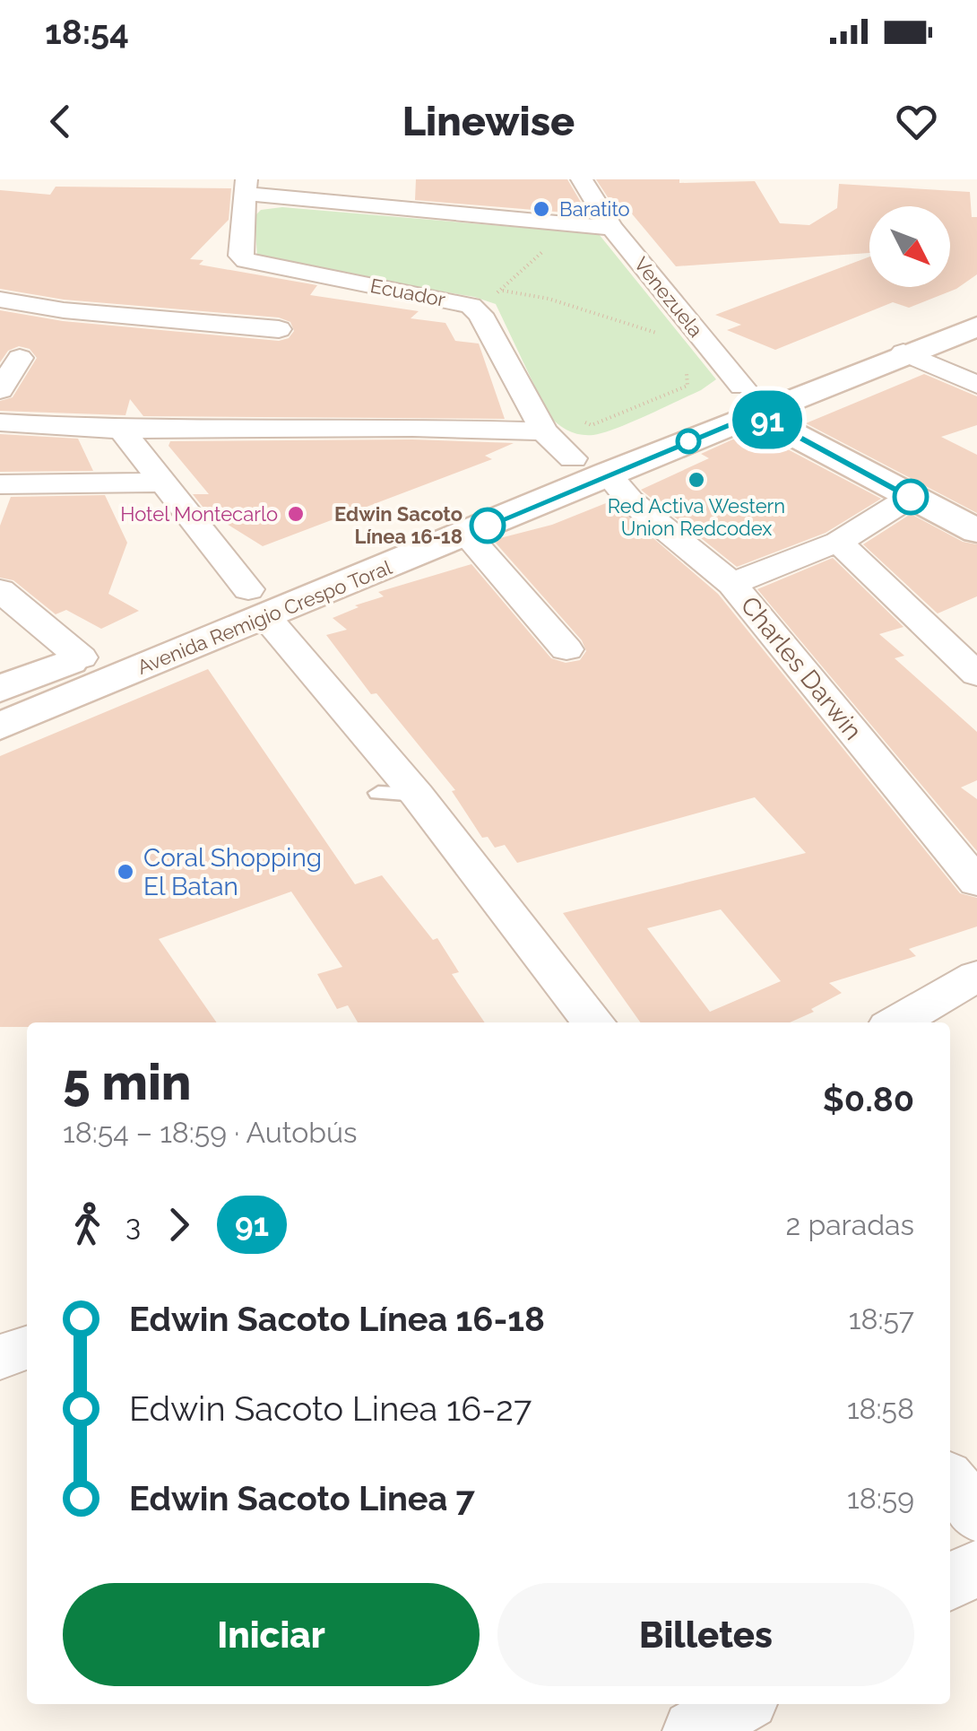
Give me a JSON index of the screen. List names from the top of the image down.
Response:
{
  "streets": {
    "main road": ["Avenida Remigio Crespo Toral"],
    "street": ["Ecuador", "Venezuela", "Charles Darwin"]
  },
  "crossings": [
    ["Ecuador", "Avenida Remigio Crespo Toral"],
    ["Venezuela", "Avenida Remigio Crespo Toral"],
    ["Avenida Remigio Crespo Toral", "Charles Darwin"]
  ],
  "places": [
    "Baratito",
    "Red Activa Western Union Redcodex",
    "Hotel Montecarlo",
    "Edwin Sacoto Línea 16-18",
    "Coral Shopping El Batan"
  ],
  "lines": ["bus line 91"],
  "north": "bottom right",
  "page": {
    "status": "18:54",
    "header": "Linewise",
    "on_map": "91",
    "heading": ["5 min", "18:54 – 18:59 · Autobús", "$0.80"],
    "legs": ["3", "91", "2 paradas"],
    "list": [
      {
        "name": "Edwin Sacoto Línea 16-18",
        "value": "18:57"
      },
      {
        "name": "Edwin Sacoto Linea 16-27",
        "value": "18:58"
      },
      {
        "name": "Edwin Sacoto Linea 7",
        "value": "18:59"
      }
    ],
    "buttons": ["Iniciar", "Billetes"]
  }
}
